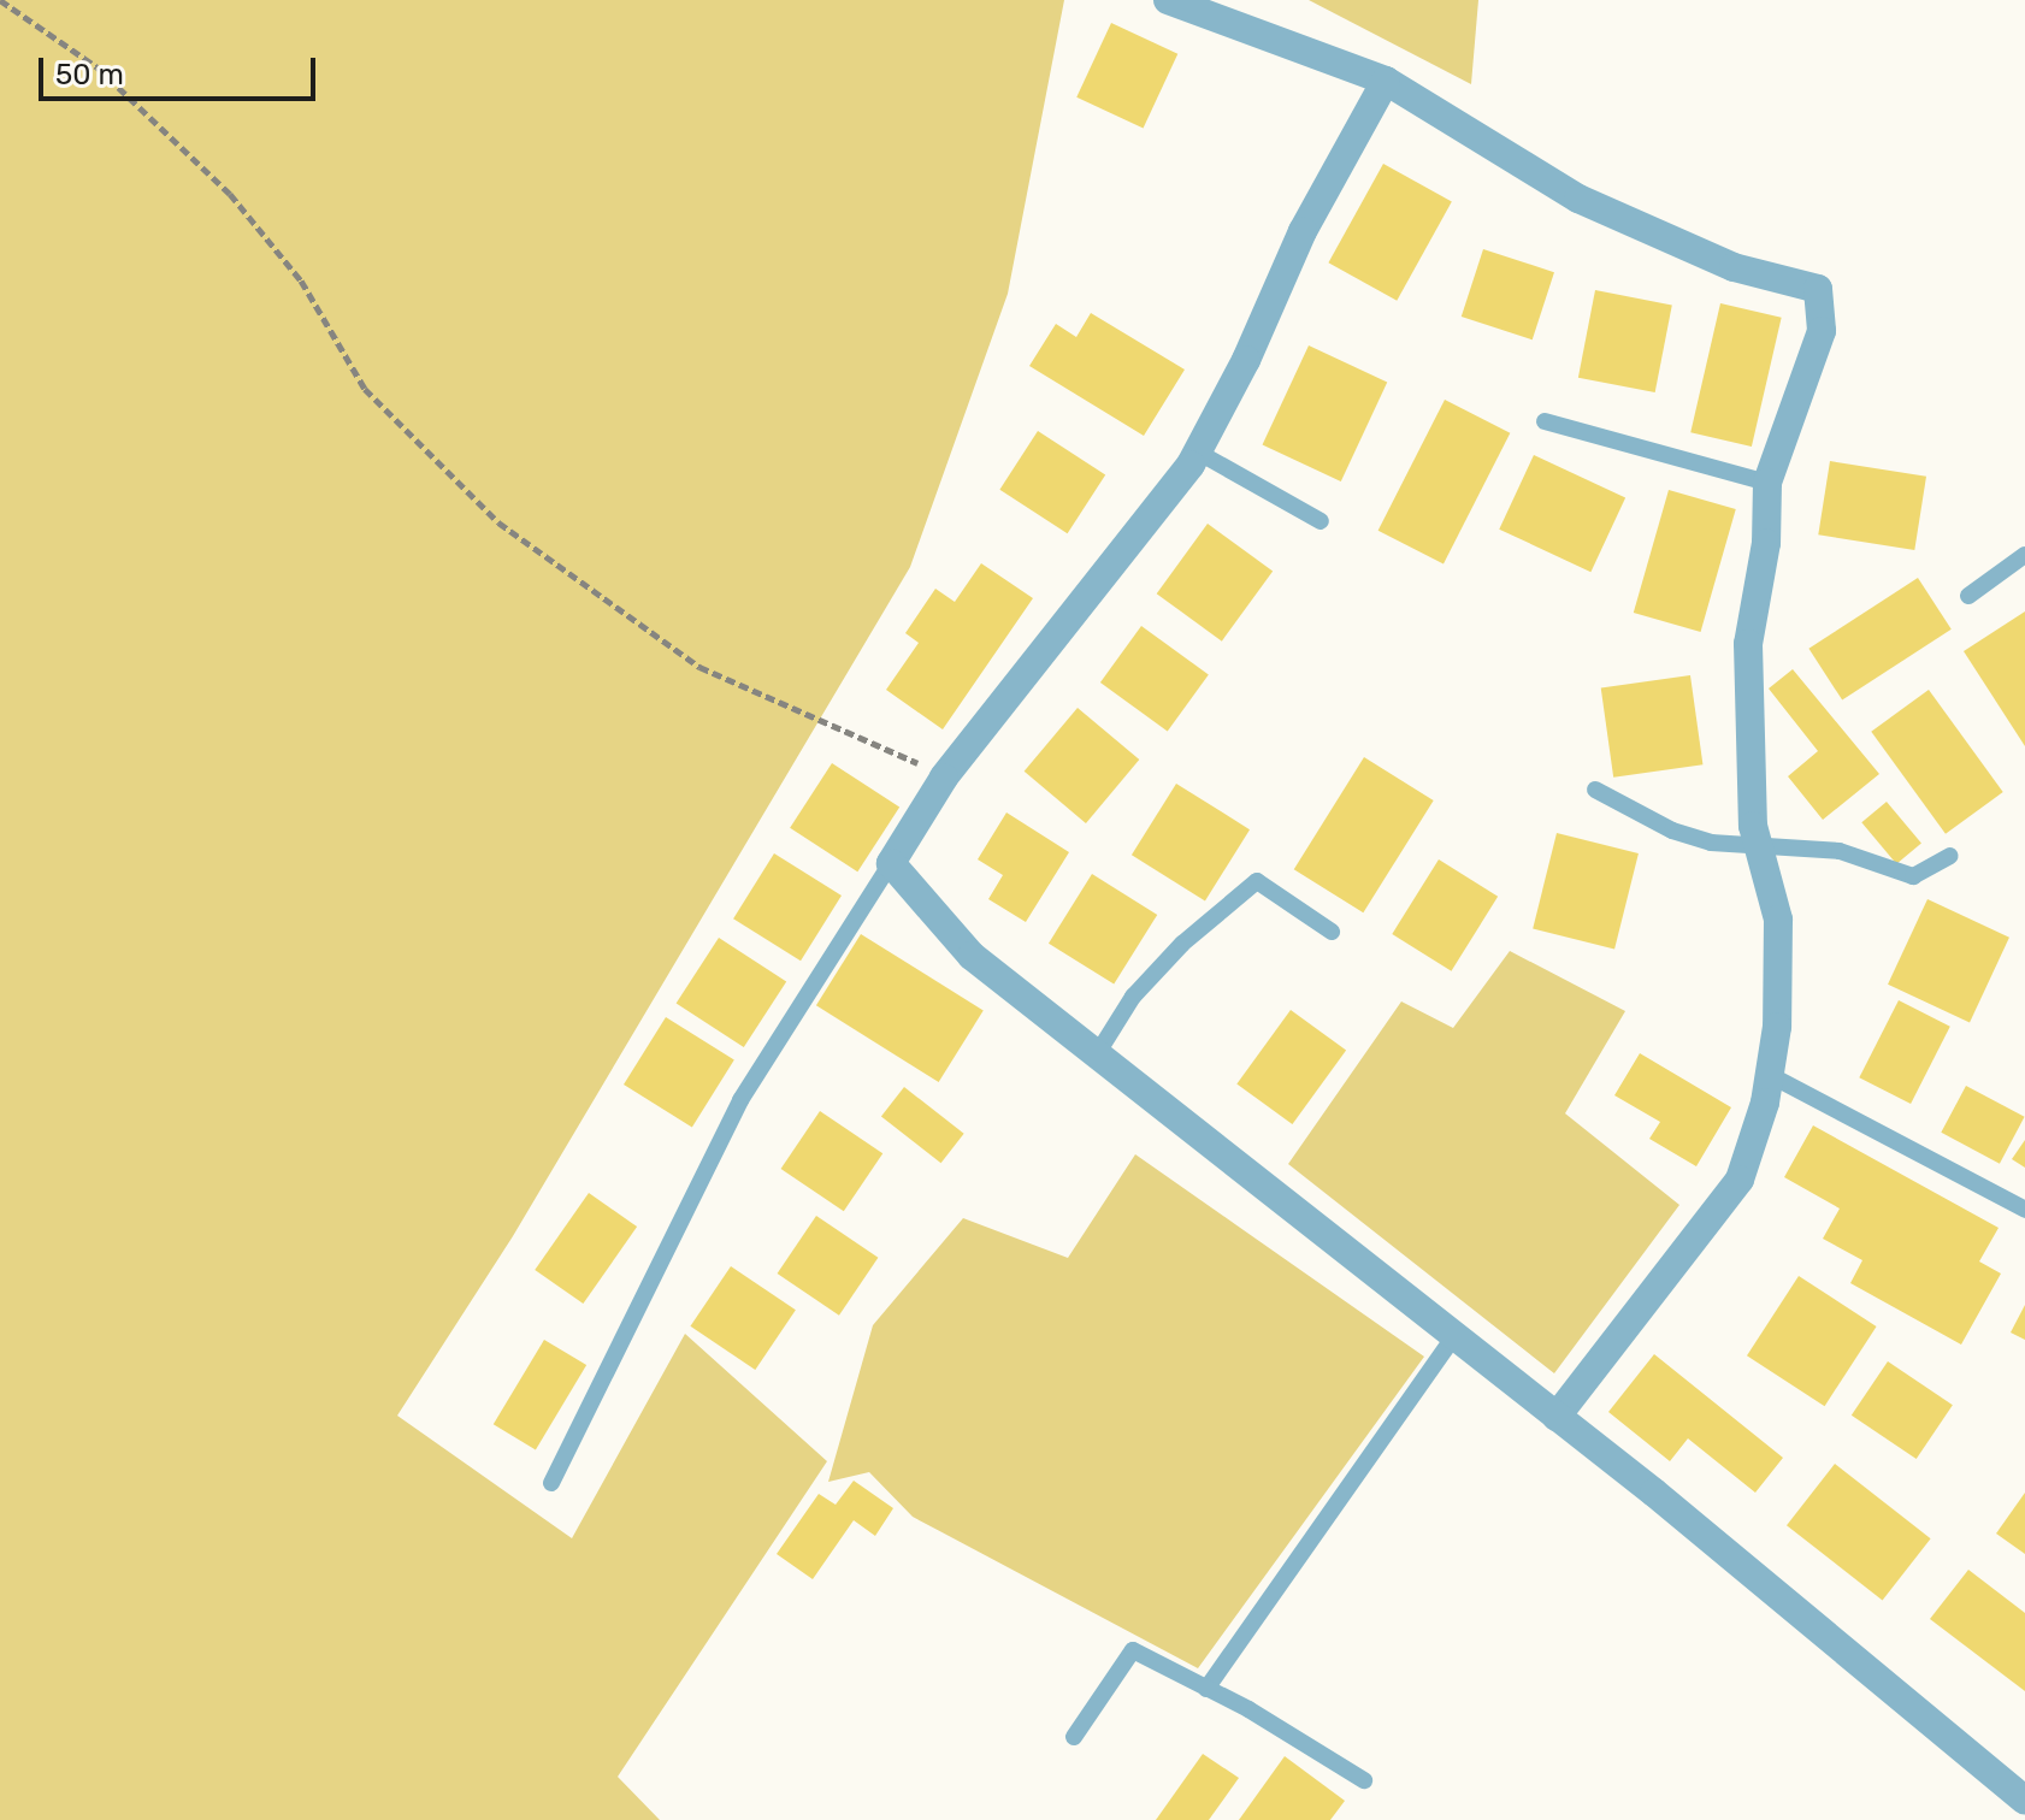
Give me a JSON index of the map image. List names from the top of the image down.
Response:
{
  "scale_bar": "50 m"
}
